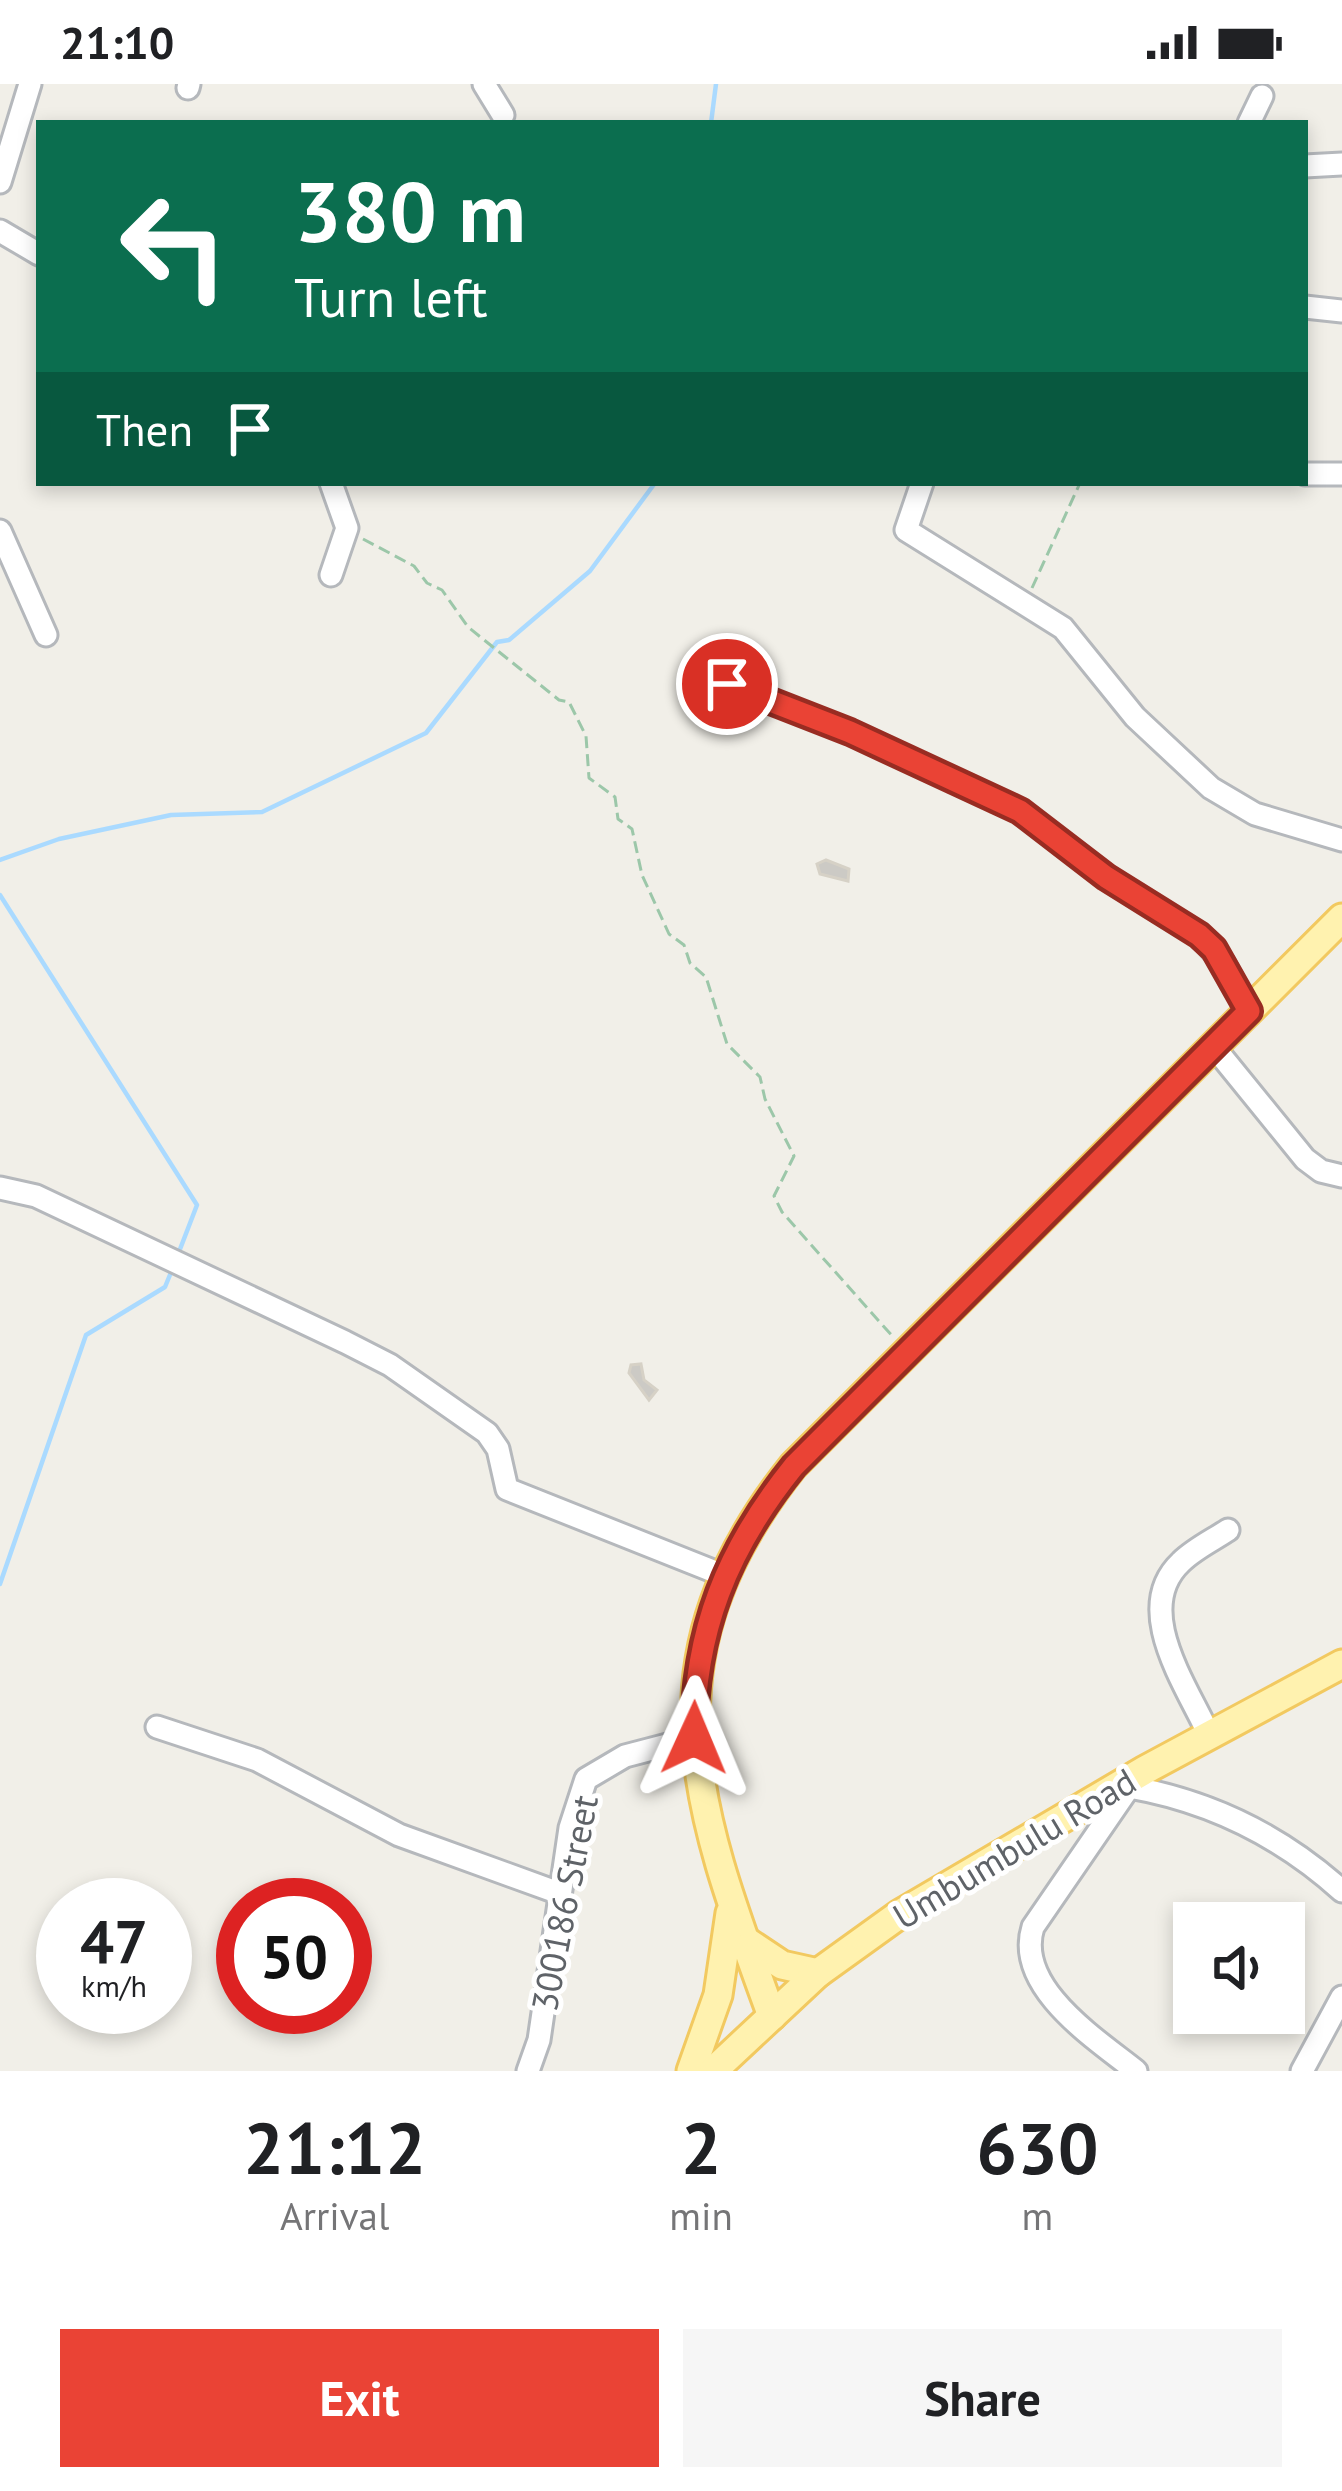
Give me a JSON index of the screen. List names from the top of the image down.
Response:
{
  "streets": {
    "main road": ["Umbumbulu Road"],
    "street": ["300186 Street"]
  },
  "page": {
    "status": "21:10",
    "turn": ["380 m", "Turn left"],
    "then": "Then",
    "speed": "47 km/h",
    "limit": "50",
    "eta": [
      "21:12",
      "Arrival",
      "2",
      "min",
      "630",
      "m"
    ],
    "buttons": ["Exit", "Share"]
  }
}
